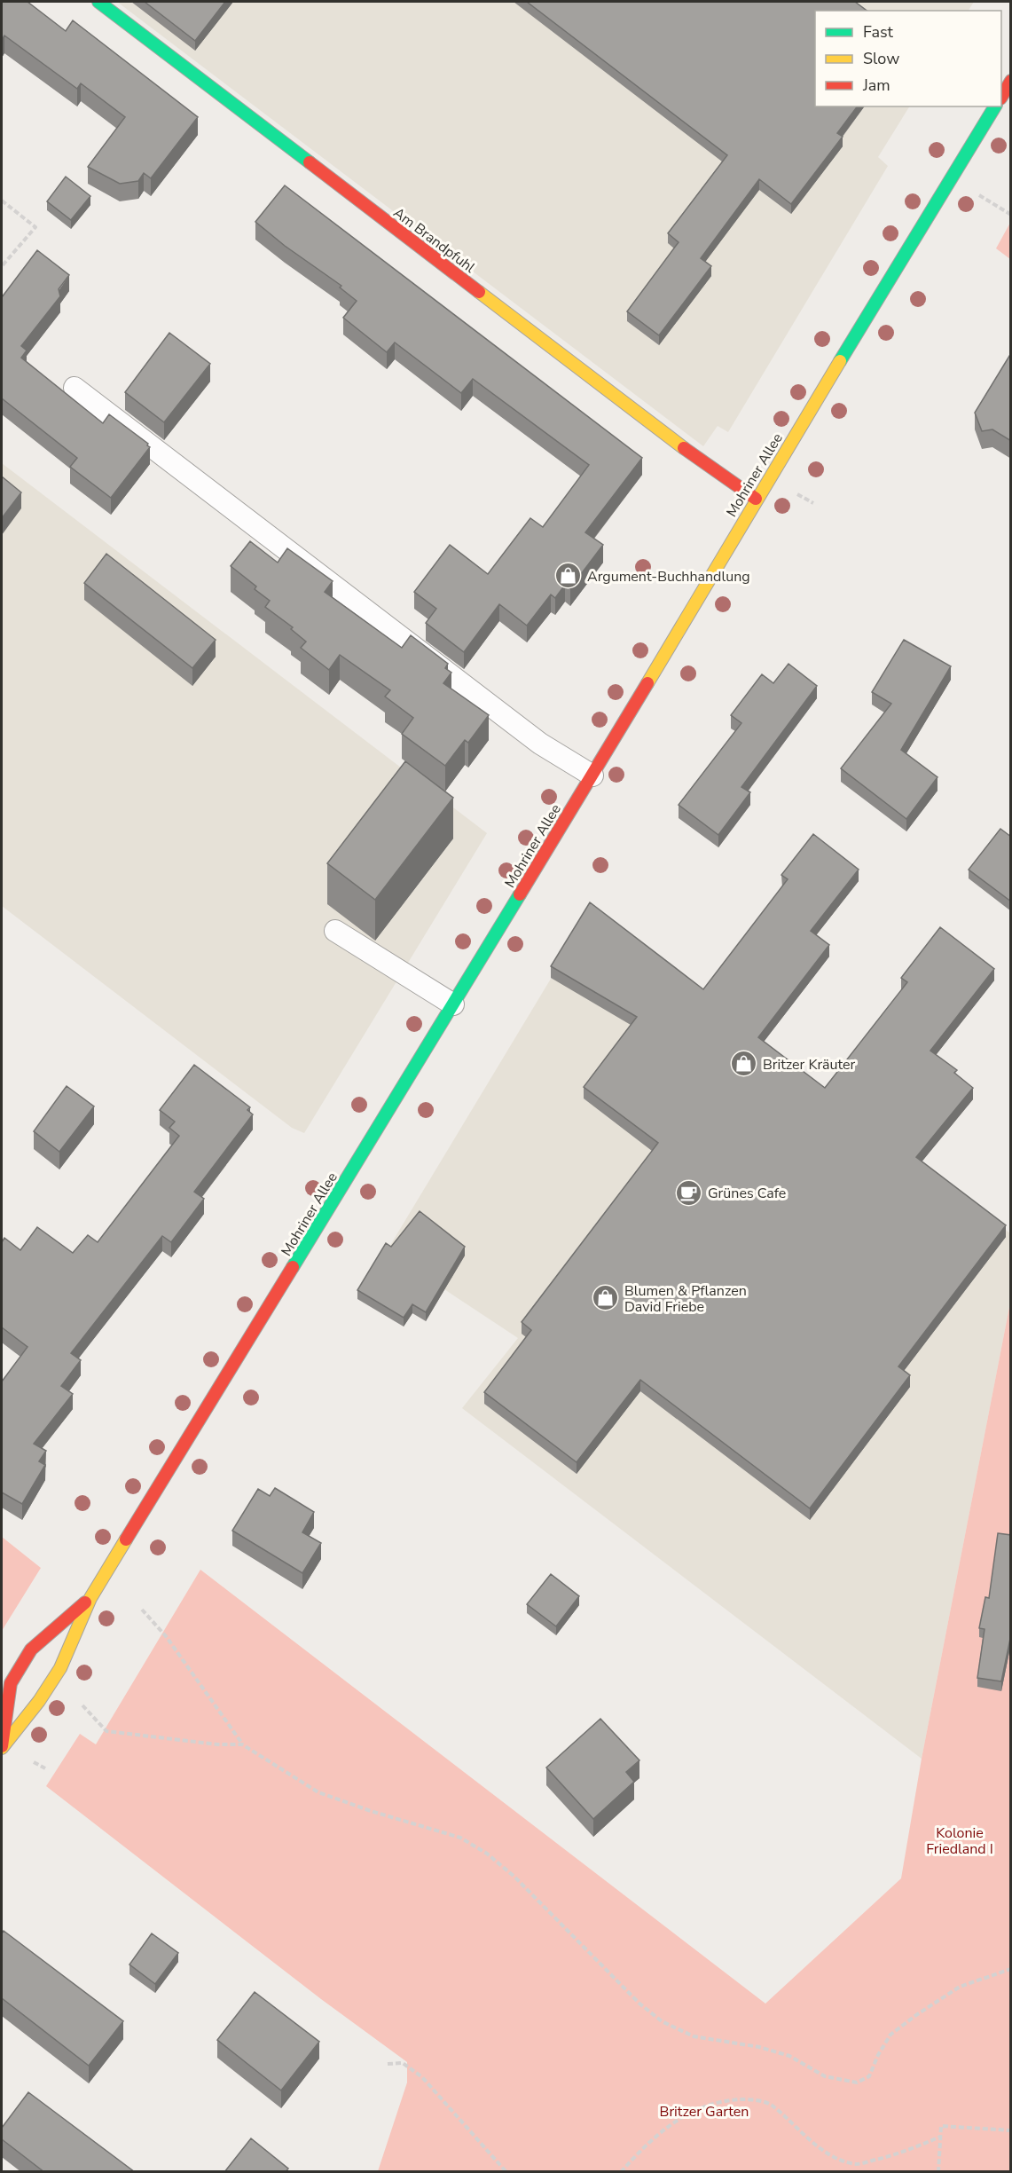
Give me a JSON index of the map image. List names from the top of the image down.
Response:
{
  "streets": {
    "main road": ["Am Brandpfuhl", "Mohriner Allee"]
  },
  "crossings": [
    ["Am Brandpfuhl", "Mohriner Allee"]
  ],
  "parks": ["Kolonie Friedland I", "Britzer Garten"],
  "places": {
    "shop": ["Argument-Buchhandlung", "Britzer Kräuter", "Blumen & Pflanzen David Friebe"],
    "cafe": ["Grünes Cafe"]
  },
  "legend": ["Fast", "Slow", "Jam"]
}
